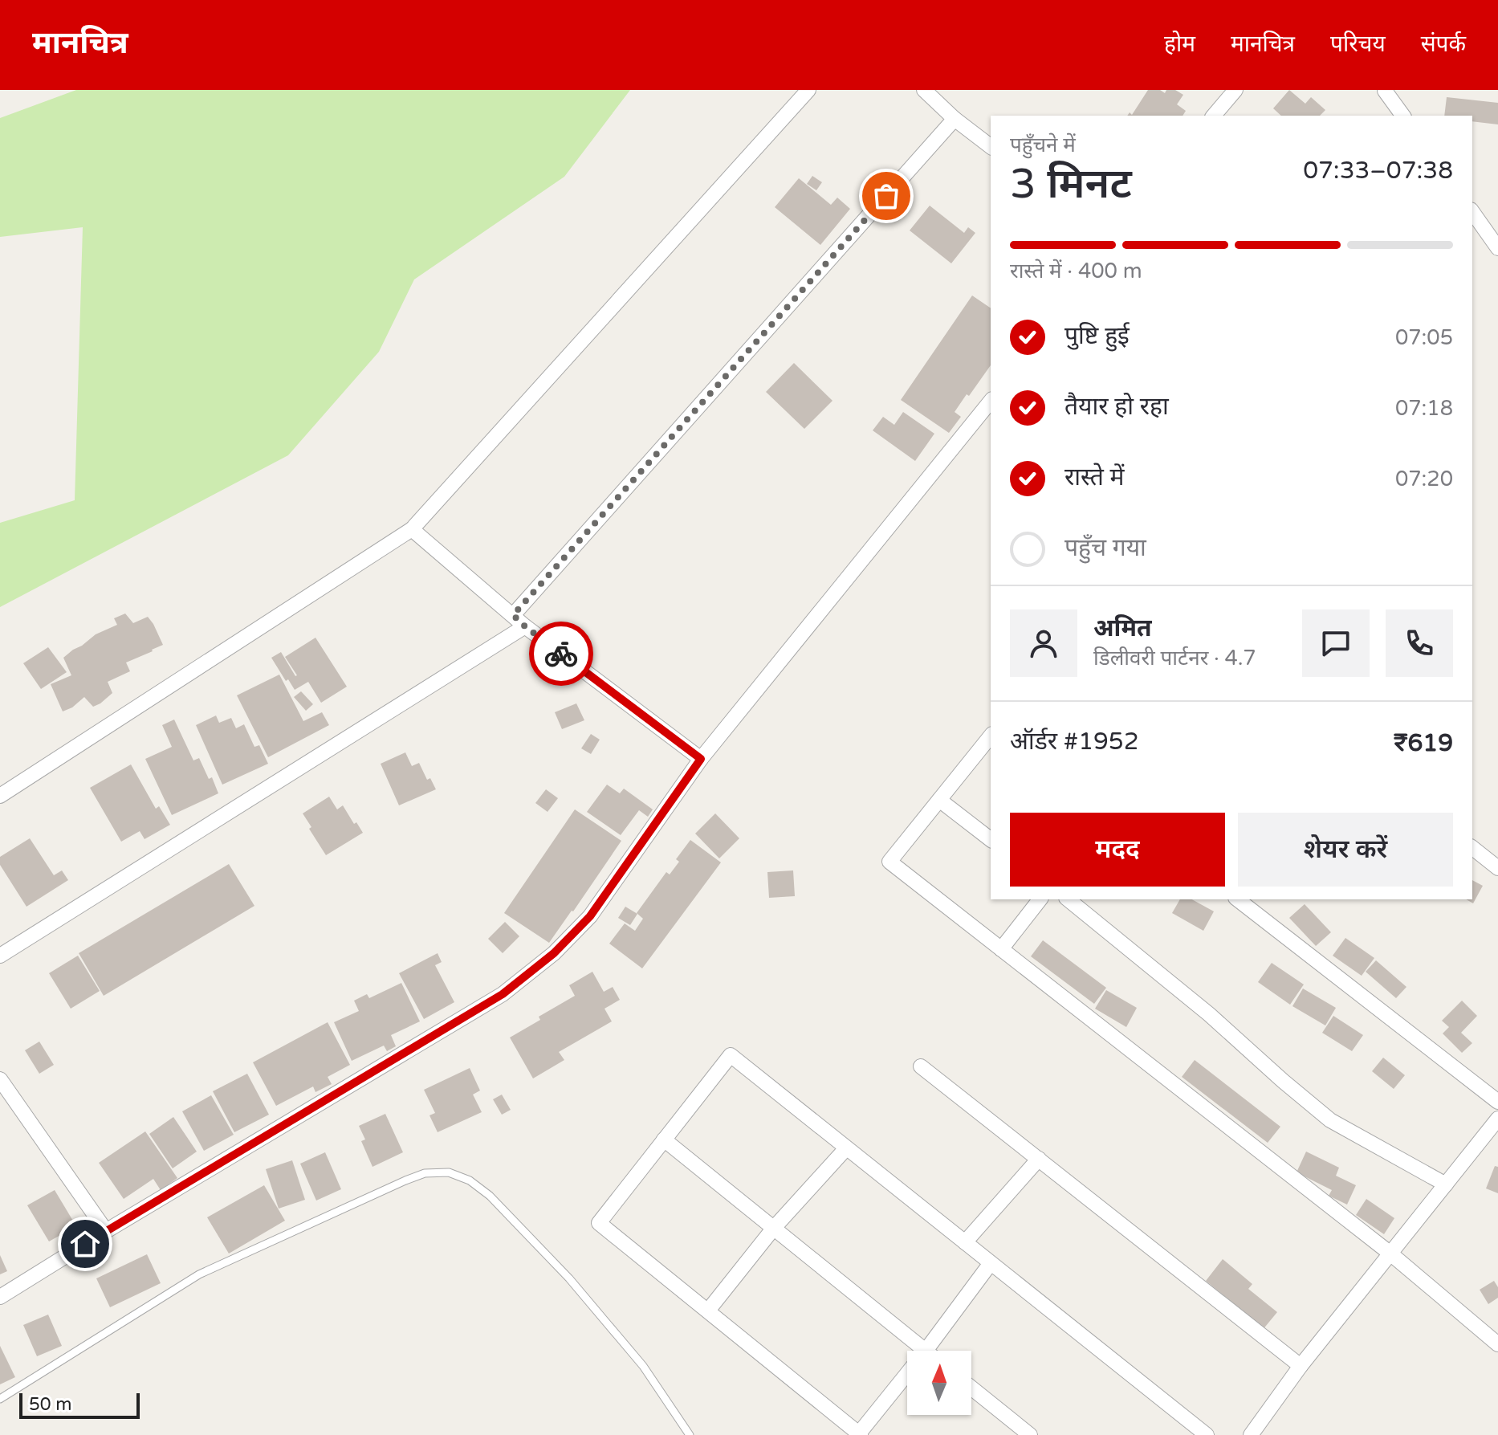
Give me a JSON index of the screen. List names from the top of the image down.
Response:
{
  "scale_bar": "50 m",
  "north": "top",
  "page": {
    "header": "मानचित्र",
    "nav": [
      "होम",
      "मानचित्र",
      "परिचय",
      "संपर्क"
    ],
    "heading": ["3 मिनट", "पहुँचने में", "07:33–07:38"],
    "panel": [
      "अमित",
      "डिलीवरी पार्टनर · 4.7",
      "ऑर्डर #1952",
      "₹619"
    ],
    "bar": "रास्ते में · 400 m",
    "list": [
      ["पुष्टि हुई", "07:05"],
      ["तैयार हो रहा", "07:18"],
      ["रास्ते में", "07:20"],
      "पहुँच गया"
    ],
    "buttons": ["मदद", "शेयर करें"],
    "scale": "50 m"
  }
}
